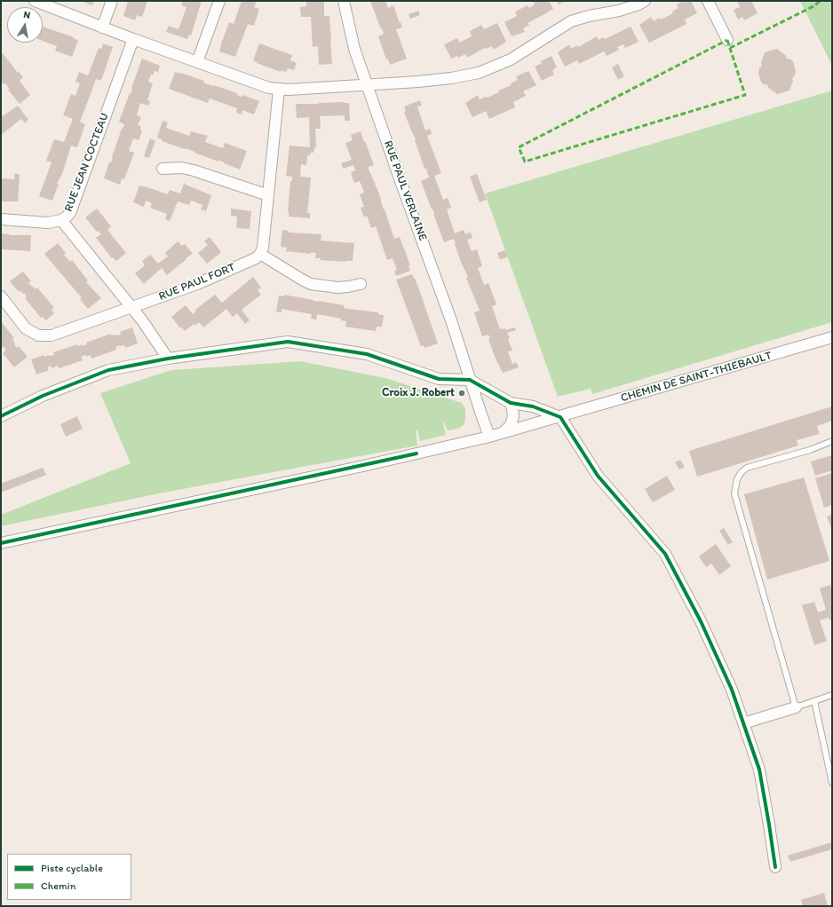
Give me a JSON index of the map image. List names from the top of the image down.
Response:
{
  "streets": {
    "street": [
      "RUE JEAN COCTEAU",
      "RUE PAUL VERLAINE",
      "RUE PAUL FORT",
      "CHEMIN DE SAINT-THIEBAULT"
    ]
  },
  "crossings": [
    ["RUE JEAN COCTEAU", "RUE PAUL FORT"],
    ["RUE PAUL VERLAINE", "CHEMIN DE SAINT-THIEBAULT"]
  ],
  "places": ["Croix J. Robert"],
  "legend": ["Piste cyclable", "Chemin"],
  "north": "top"
}
